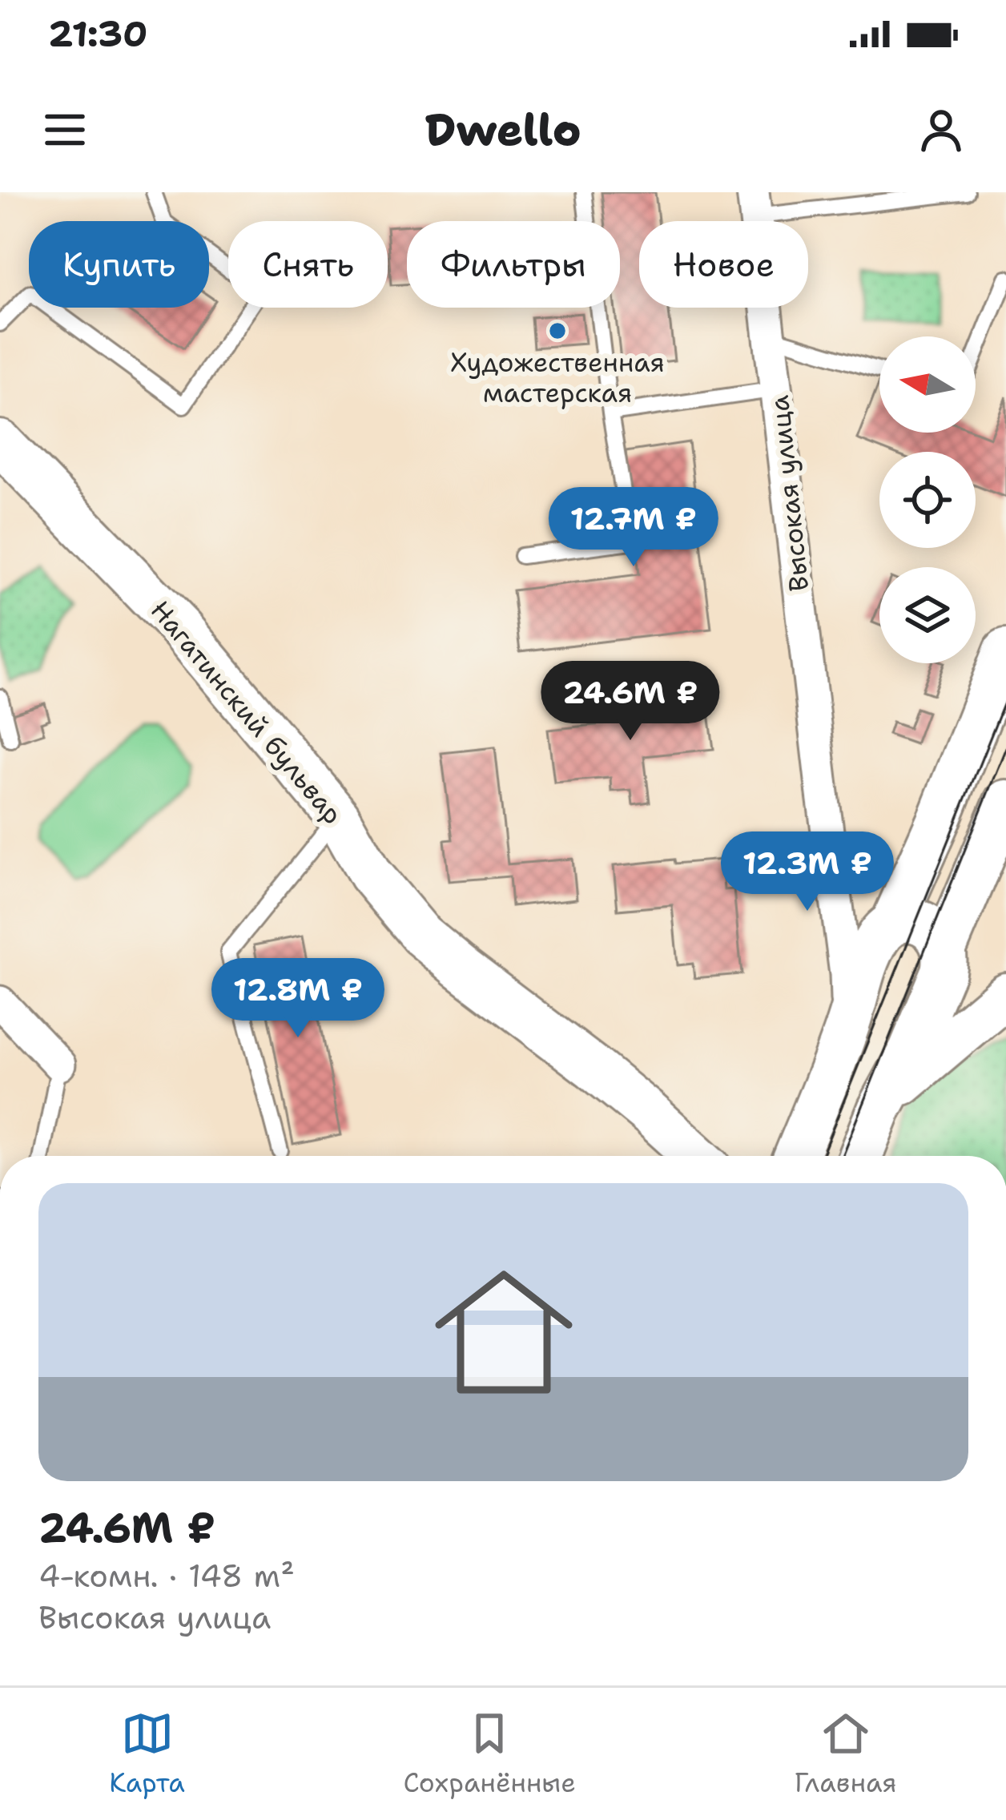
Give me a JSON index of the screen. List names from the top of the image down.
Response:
{
  "streets": {
    "street": ["Высокая улица", "Нагатинский бульвар"]
  },
  "places": ["Художественная мастерская"],
  "north": "left",
  "page": {
    "status": "21:30",
    "header": "Dwello",
    "chip": [
      "Купить",
      "Снять",
      "Фильтры",
      "Новое"
    ],
    "price": [
      "12.7M ₽",
      "24.6M ₽",
      "12.3M ₽",
      "12.8M ₽"
    ],
    "list": [
      {
        "name": "24.6M ₽",
        "note": "4-комн. · 148 m² · Высокая улица"
      }
    ],
    "tabs": ["Карта", "Сохранённые", "Главная"]
  }
}
